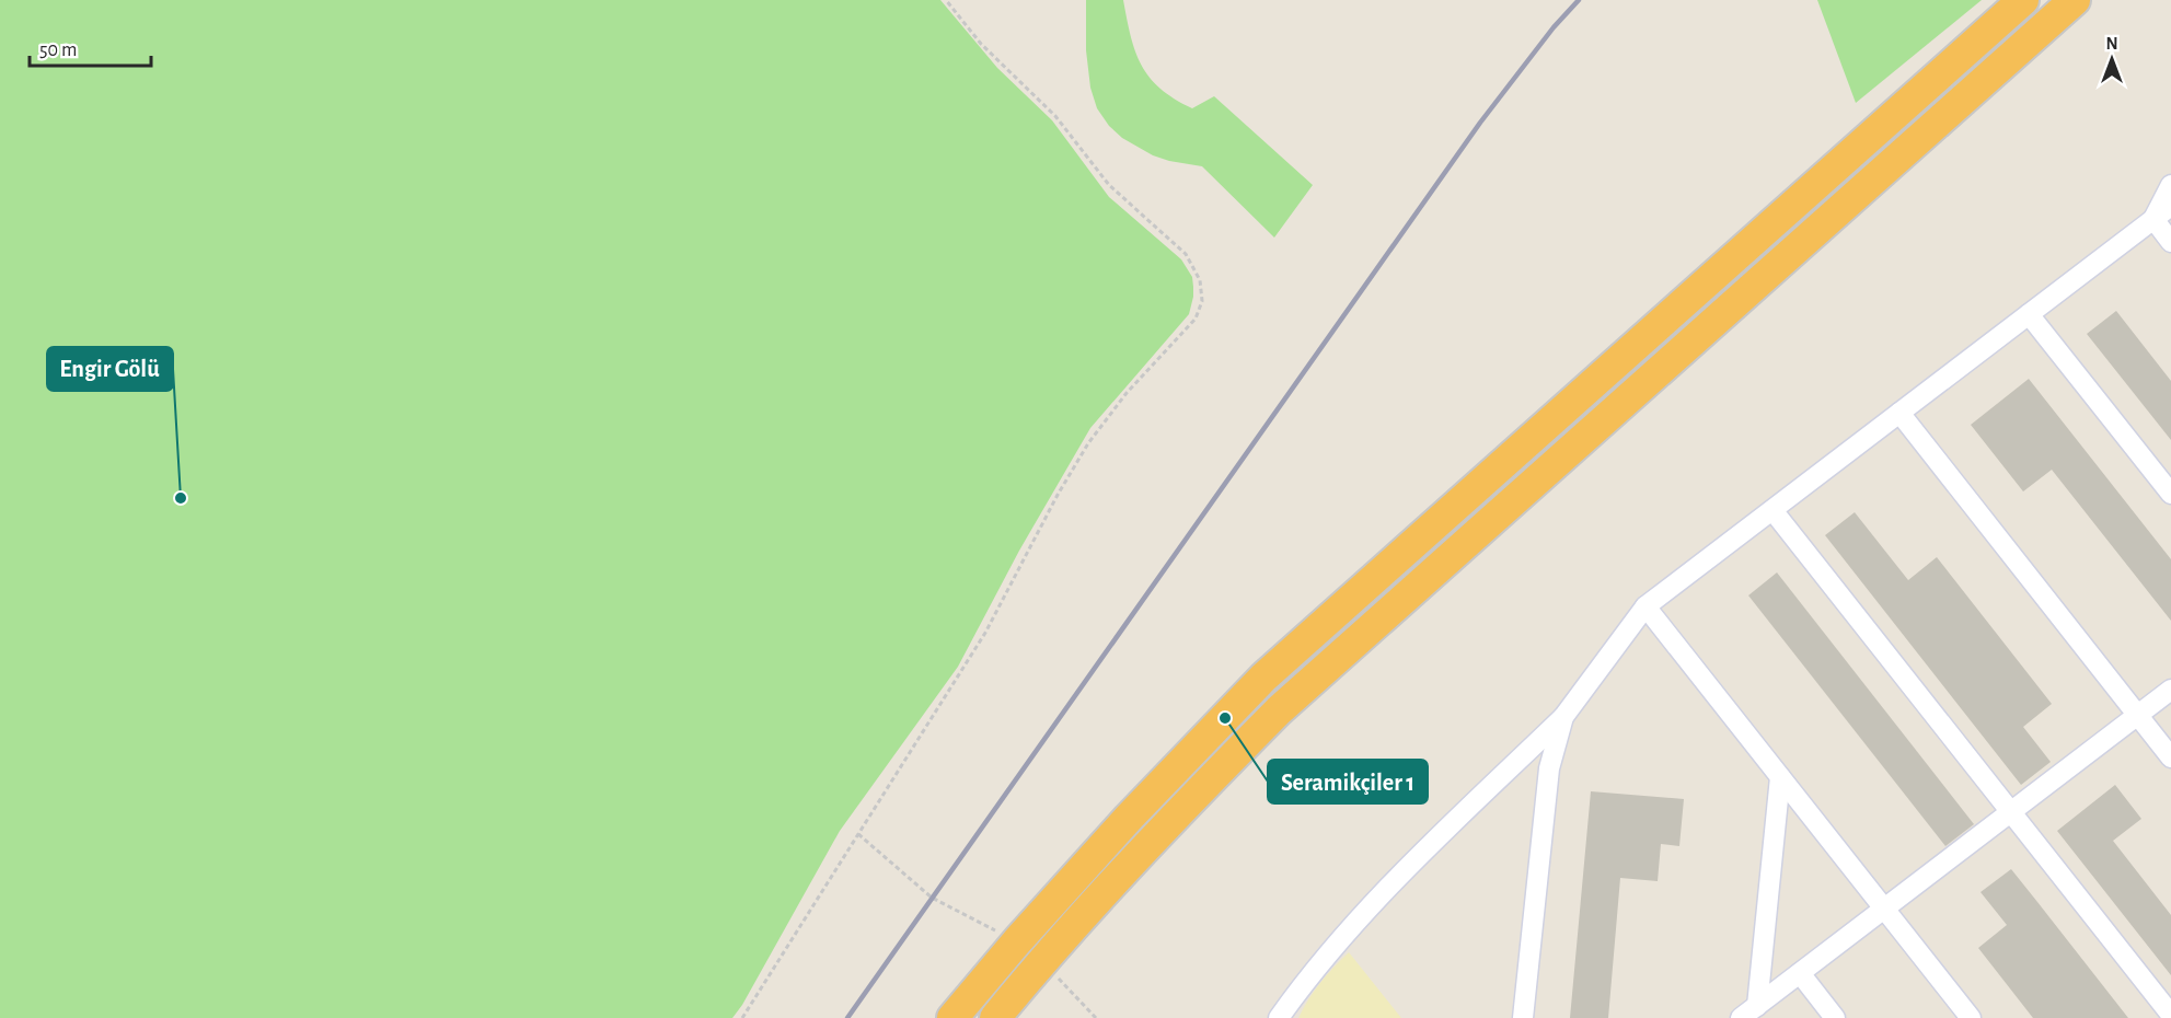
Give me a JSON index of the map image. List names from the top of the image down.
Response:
{
  "places": ["Engir Gölü", "Seramikçiler 1"],
  "scale_bar": "50 m",
  "north": "top"
}
